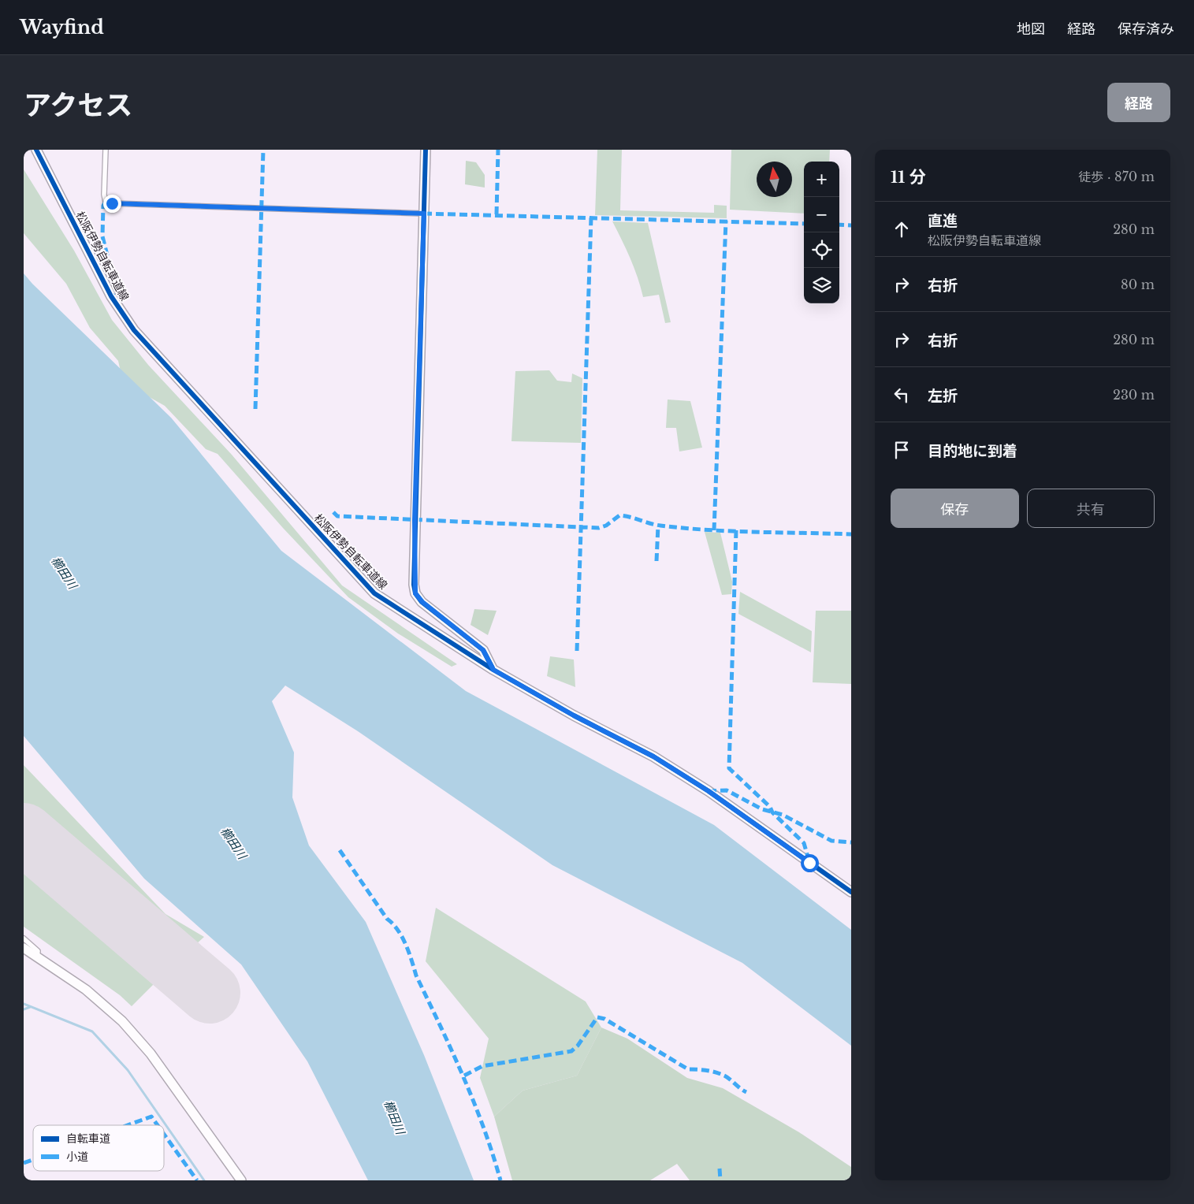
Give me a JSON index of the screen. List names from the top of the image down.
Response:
{
  "streets": {
    "street": ["松阪伊勢自転車道線"]
  },
  "water": ["櫛田川"],
  "legend": ["自転車道", "小道"],
  "north": "top",
  "page": {
    "header": "Wayfind",
    "nav": ["地図", "経路", "保存済み"],
    "title": "アクセス",
    "buttons": [
      "経路",
      ["保存", "共有"]
    ],
    "heading": ["11 分", "徒歩 · 870 m"],
    "map_buttons": ["+", "−"],
    "list": [
      ["直進", "松阪伊勢自転車道線", "280 m"],
      ["右折", "80 m"],
      ["右折", "280 m"],
      ["左折", "230 m"],
      "目的地に到着"
    ]
  }
}
